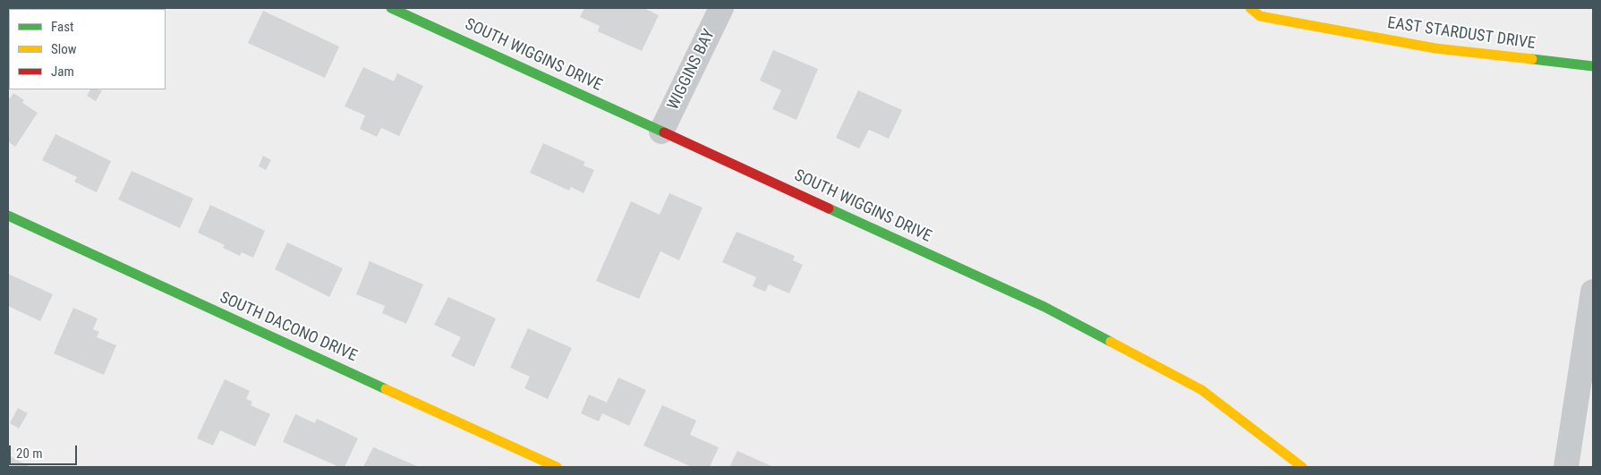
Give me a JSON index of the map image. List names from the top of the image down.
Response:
{
  "streets": {
    "street": [
      "EAST STARDUST DRIVE",
      "SOUTH WIGGINS DRIVE",
      "WIGGINS BAY",
      "SOUTH DACONO DRIVE"
    ]
  },
  "crossings": [
    ["SOUTH WIGGINS DRIVE", "WIGGINS BAY"]
  ],
  "legend": ["Fast", "Slow", "Jam"],
  "scale_bar": "20 m"
}
